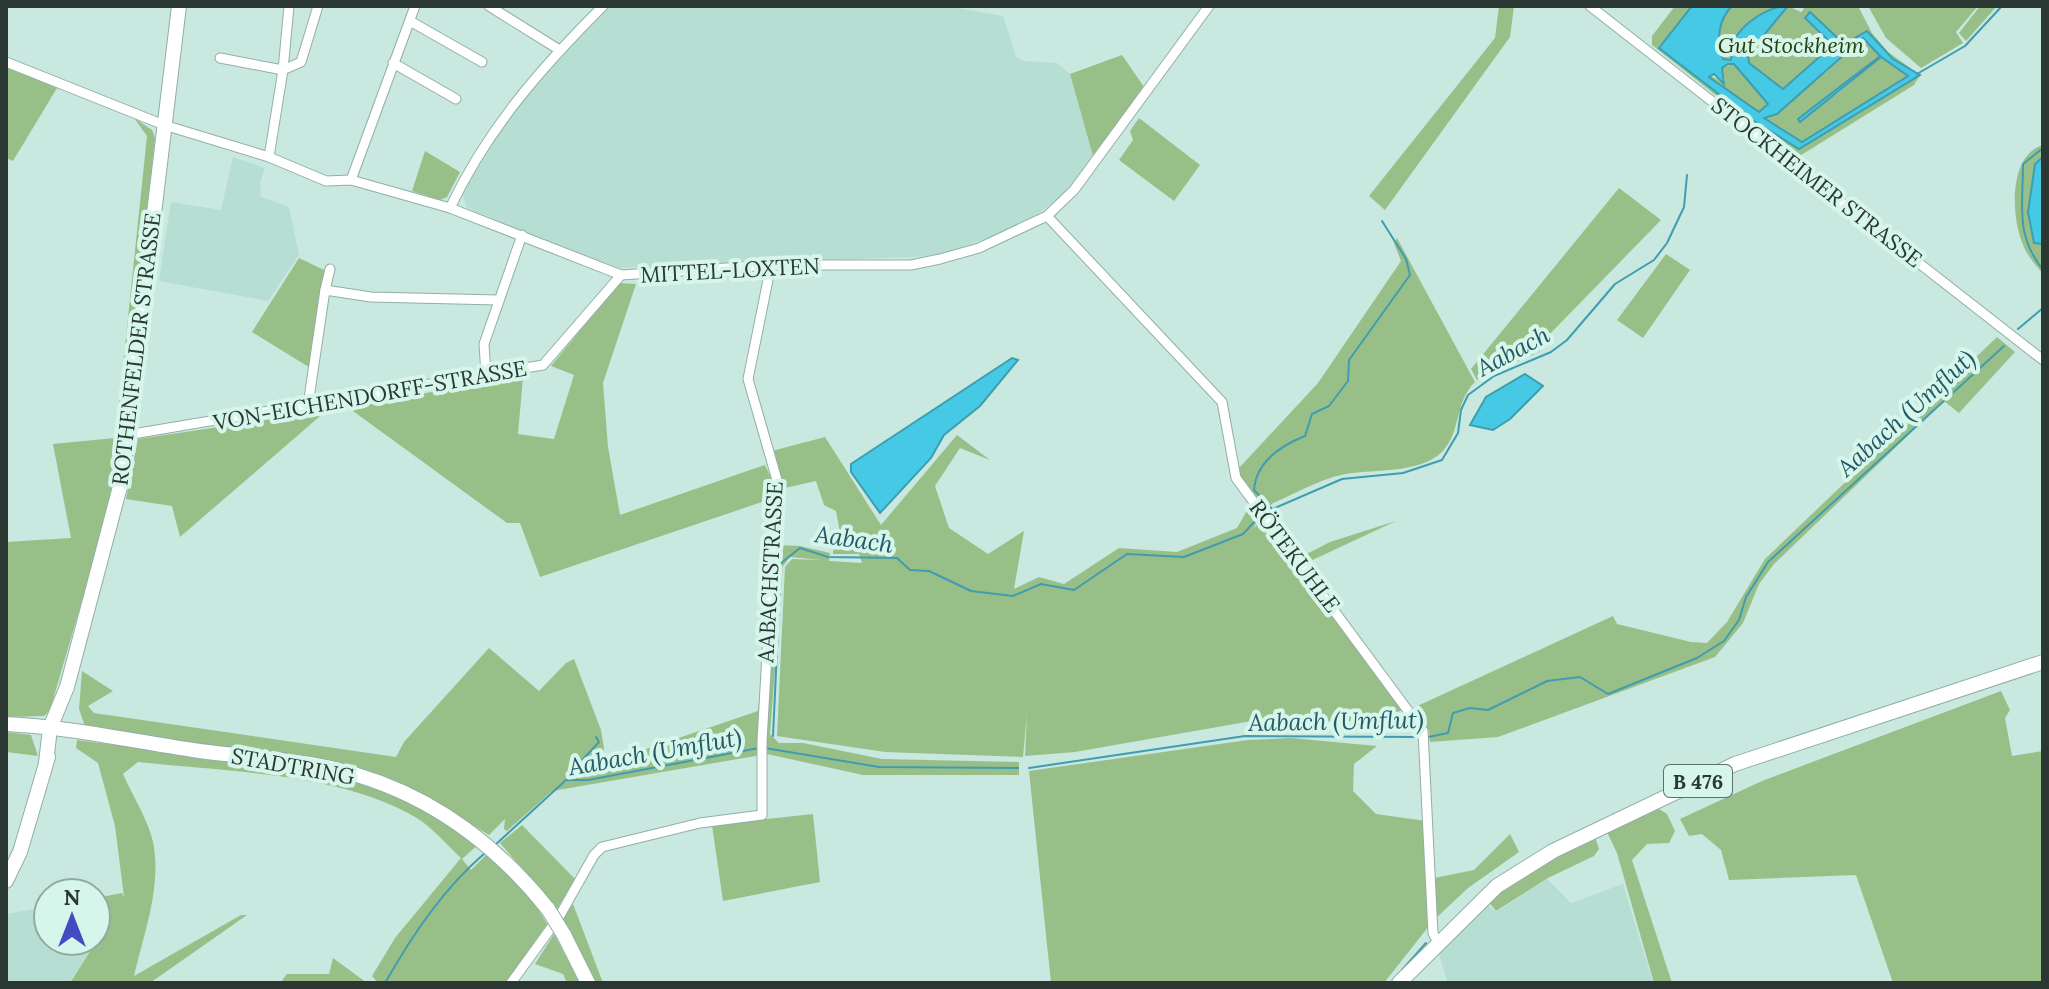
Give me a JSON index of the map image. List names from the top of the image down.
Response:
{
  "streets": {
    "street": [
      "STOCKHEIMER STRASSE",
      "MITTEL-LOXTEN",
      "ROTHENFELDER STRASSE",
      "VON-EICHENDORFF-STRASSE",
      "RÖTEKUHLE",
      "AABACHSTRASSE",
      "STADTRING",
      "B 476"
    ]
  },
  "crossings": [
    ["MITTEL-LOXTEN", "ROTHENFELDER STRASSE"],
    ["MITTEL-LOXTEN", "VON-EICHENDORFF-STRASSE"],
    ["MITTEL-LOXTEN", "RÖTEKUHLE"],
    ["MITTEL-LOXTEN", "AABACHSTRASSE"],
    ["ROTHENFELDER STRASSE", "VON-EICHENDORFF-STRASSE"],
    ["ROTHENFELDER STRASSE", "STADTRING"],
    ["RÖTEKUHLE", "B 476"]
  ],
  "water": ["Aabach", "Aabach (Umflut)"],
  "parks": ["Gut Stockheim"],
  "north": "top"
}
